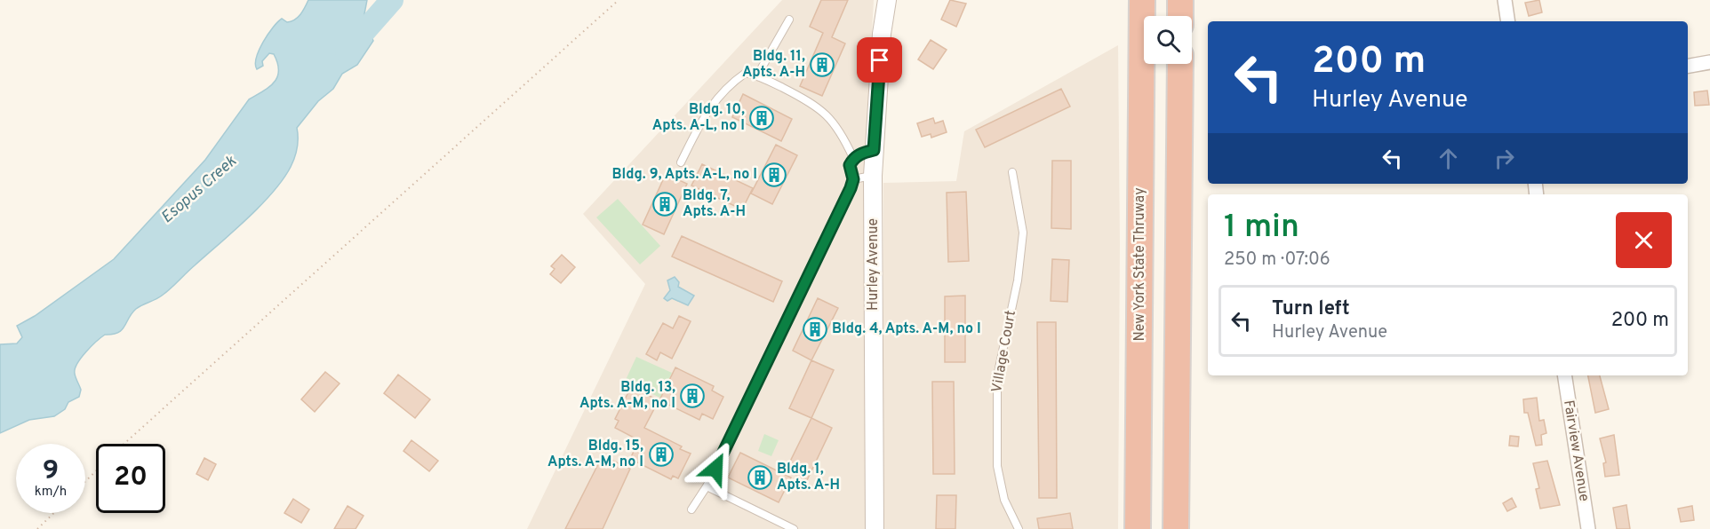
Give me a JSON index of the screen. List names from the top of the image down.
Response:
{
  "streets": {
    "highway": ["New York State Thruway"],
    "street": ["Hurley Avenue", "Fairview Avenue"],
    "lane": ["Village Court"]
  },
  "water": ["Esopus Creek"],
  "places": {
    "building": [
      "Bldg. 11, Apts. A-H",
      "Bldg. 10, Apts. A-L, no I",
      "Bldg. 9, Apts. A-L, no I",
      "Bldg. 7, Apts. A-H",
      "Bldg. 4, Apts. A-M, no I",
      "Bldg. 13, Apts. A-M, no I",
      "Bldg. 15, Apts. A-M, no I",
      "Bldg. 1, Apts. A-H"
    ]
  },
  "page": {
    "turn": ["200 m", "Hurley Avenue"],
    "heading": ["1 min", "250 m · 07:06"],
    "list": [
      {
        "name": "Turn left",
        "note": "Hurley Avenue",
        "value": "200 m"
      }
    ],
    "speed": "9 km/h",
    "limit": "20"
  }
}
